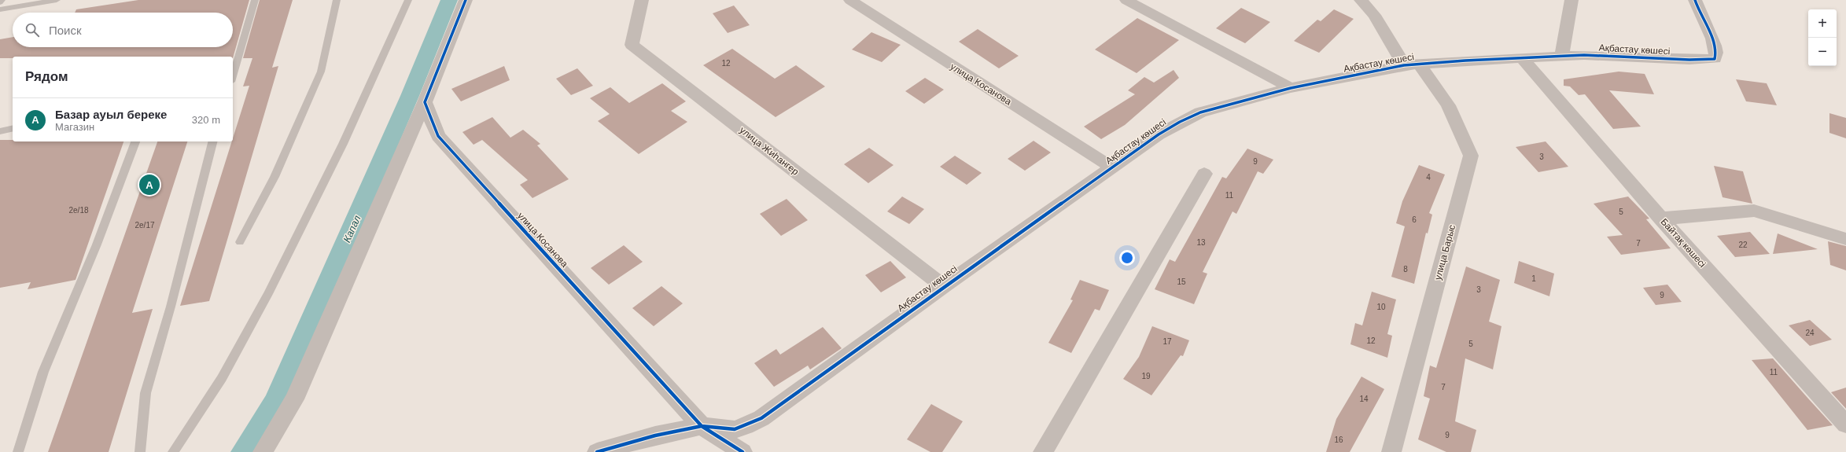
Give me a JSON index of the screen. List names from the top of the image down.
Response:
{
  "streets": {
    "street": [
      "Ақбастау көшесі",
      "улица Косанова",
      "улица Жиhангер",
      "Байтақ көшесі",
      "улица Барыс"
    ]
  },
  "crossings": [
    ["Ақбастау көшесі", "улица Косанова"],
    ["Ақбастау көшесі", "улица Жиhангер"],
    ["Ақбастау көшесі", "Байтақ көшесі"],
    ["Ақбастау көшесі", "улица Барыс"]
  ],
  "water": ["Капал"],
  "house_numbers": [
    "12",
    "3",
    "9",
    "4",
    "11",
    "2е/18",
    "5",
    "6",
    "2е/17",
    "13",
    "7",
    "22",
    "8",
    "1",
    "15",
    "3",
    "9",
    "10",
    "24",
    "12",
    "17",
    "5",
    "11",
    "19",
    "7",
    "14",
    "9",
    "16"
  ],
  "page": {
    "map_buttons": ["+", "−"],
    "search": "Поиск",
    "heading": "Рядом",
    "list": [
      {
        "mark": "A",
        "name": "Базар ауыл береке",
        "note": "Магазин",
        "value": "320 m"
      }
    ],
    "pins": "A"
  }
}
